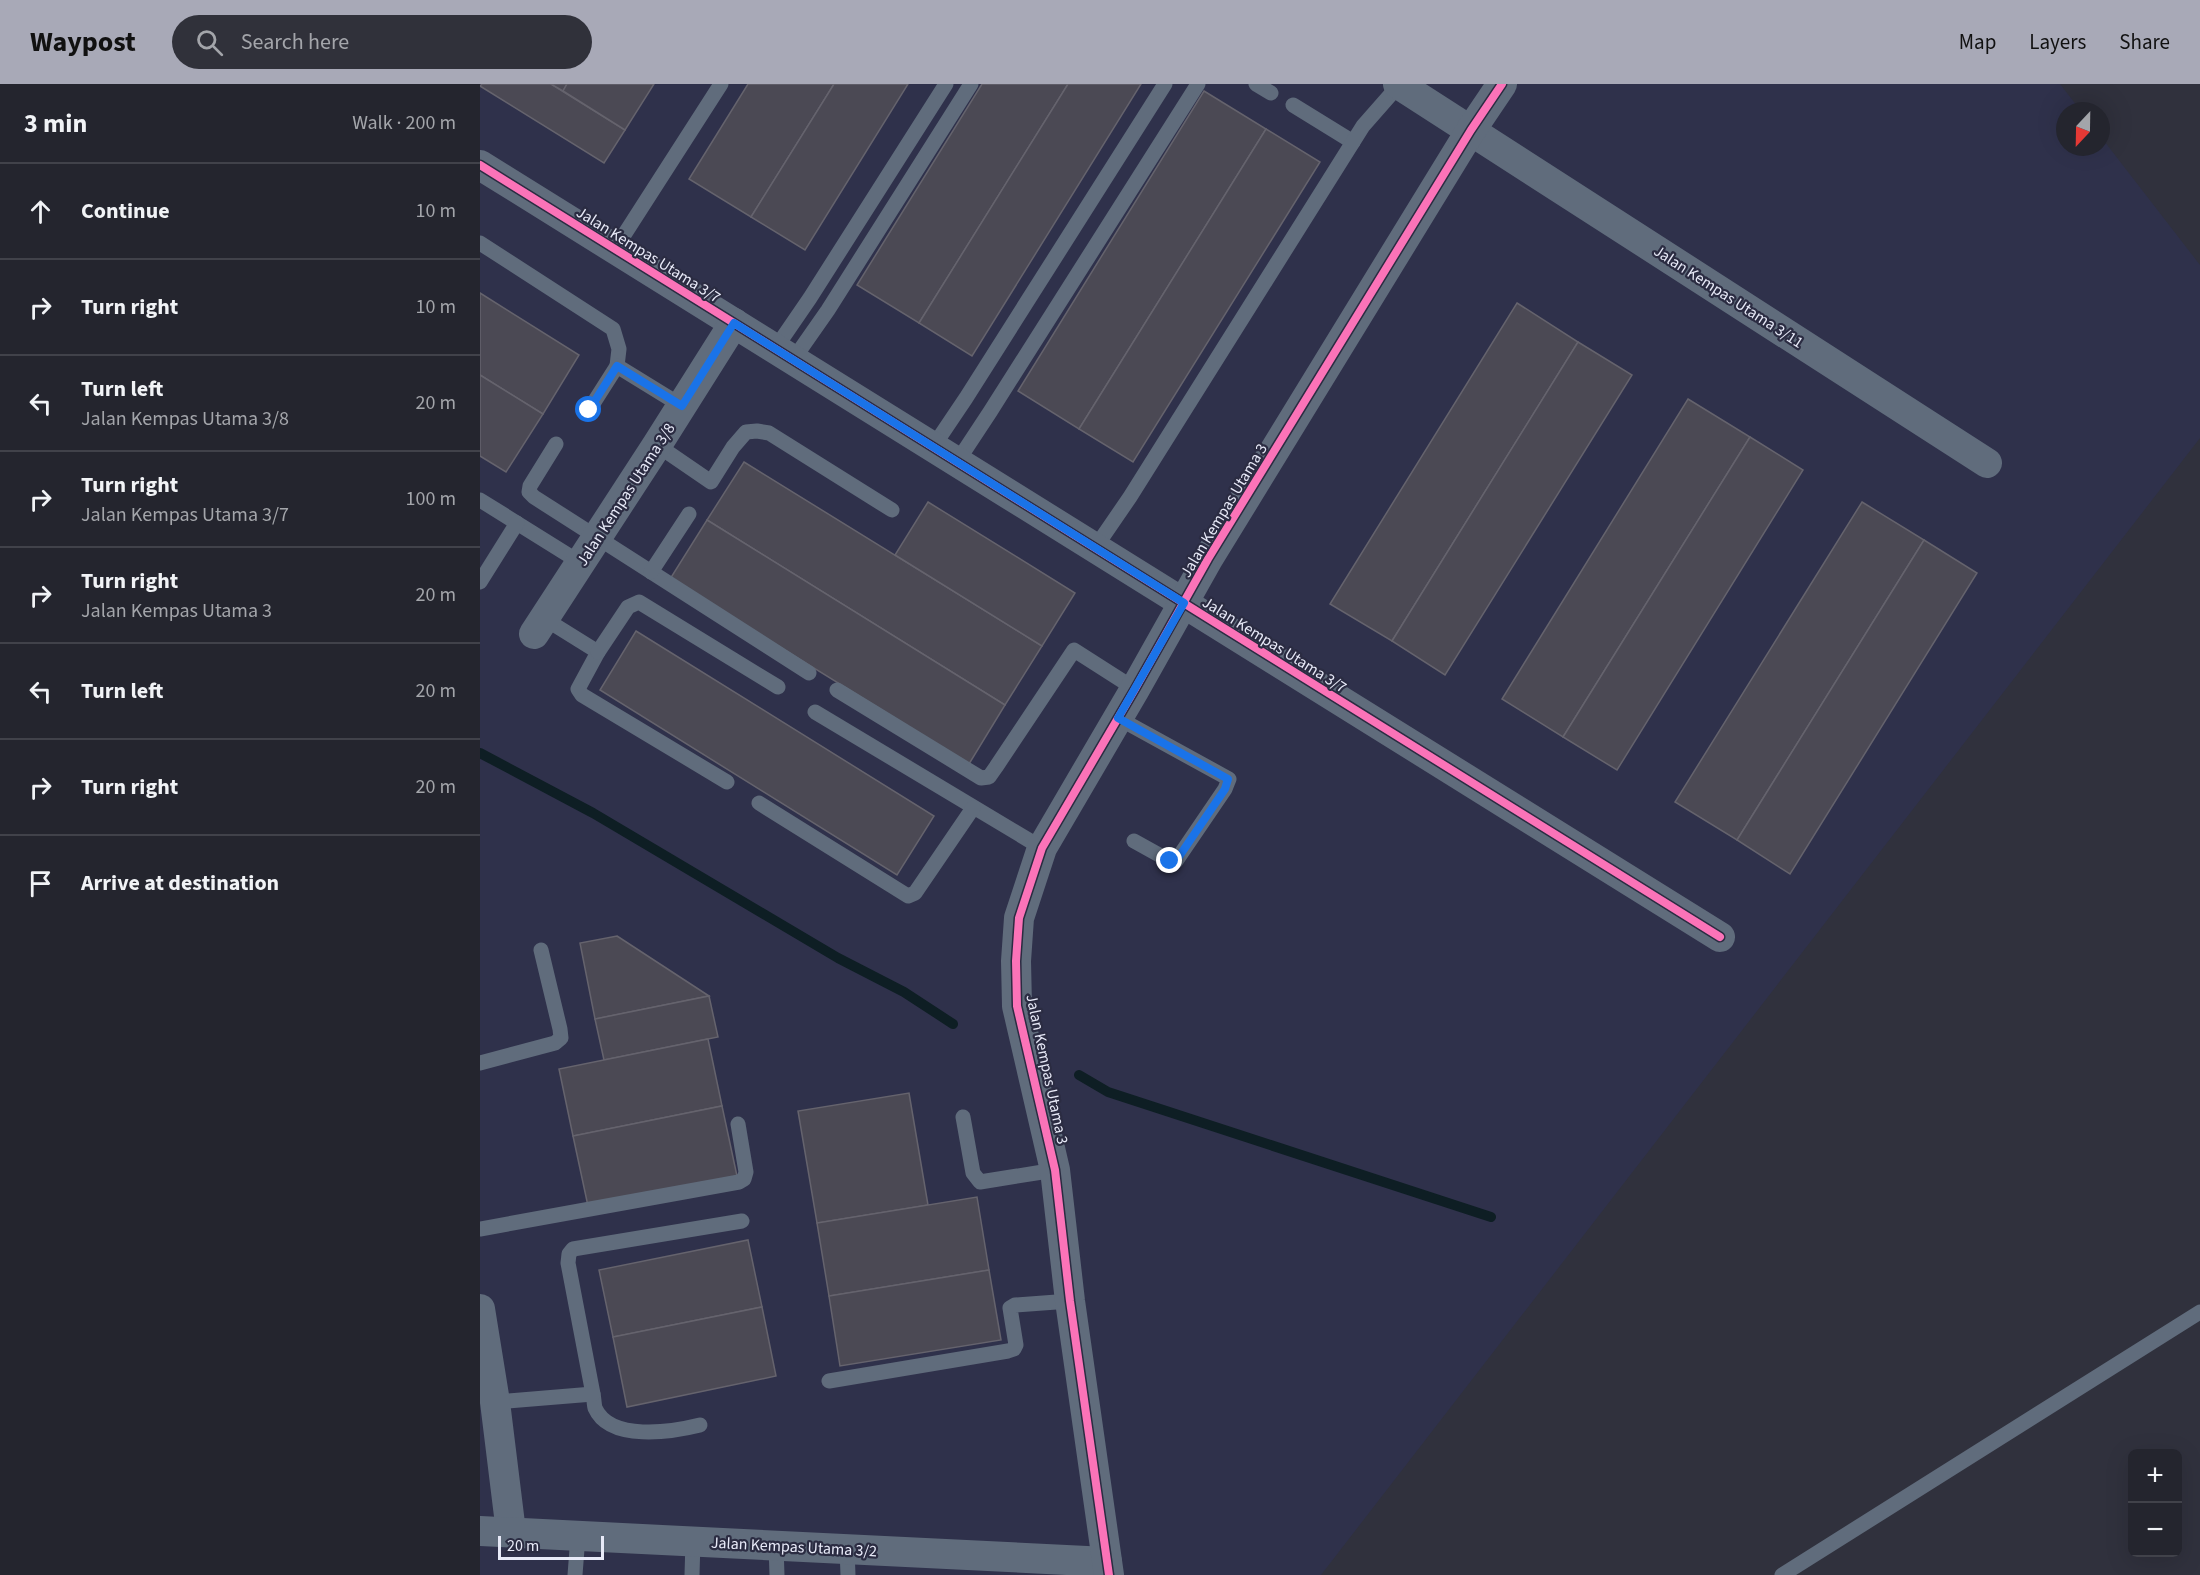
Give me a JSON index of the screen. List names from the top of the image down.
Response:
{
  "streets": {
    "street": [
      "Jalan Kempas Utama 3/7",
      "Jalan Kempas Utama 3/11",
      "Jalan Kempas Utama 3/8",
      "Jalan Kempas Utama 3",
      "Jalan Kempas Utama 3/2"
    ]
  },
  "crossings": [
    ["Jalan Kempas Utama 3/7", "Jalan Kempas Utama 3/8"],
    ["Jalan Kempas Utama 3/7", "Jalan Kempas Utama 3"],
    ["Jalan Kempas Utama 3/11", "Jalan Kempas Utama 3"],
    ["Jalan Kempas Utama 3", "Jalan Kempas Utama 3/2"]
  ],
  "scale_bar": "20 m",
  "north": "bottom",
  "page": {
    "header": "Waypost",
    "search": "Search here",
    "nav": ["Map", "Layers", "Share"],
    "heading": ["3 min", "Walk · 200 m"],
    "list": [
      ["Continue", "10 m"],
      ["Turn right", "10 m"],
      ["Turn left", "Jalan Kempas Utama 3/8", "20 m"],
      ["Turn right", "Jalan Kempas Utama 3/7", "100 m"],
      ["Turn right", "Jalan Kempas Utama 3", "20 m"],
      ["Turn left", "20 m"],
      ["Turn right", "20 m"],
      "Arrive at destination"
    ],
    "map_buttons": ["+", "−"],
    "scale": "20 m"
  }
}
